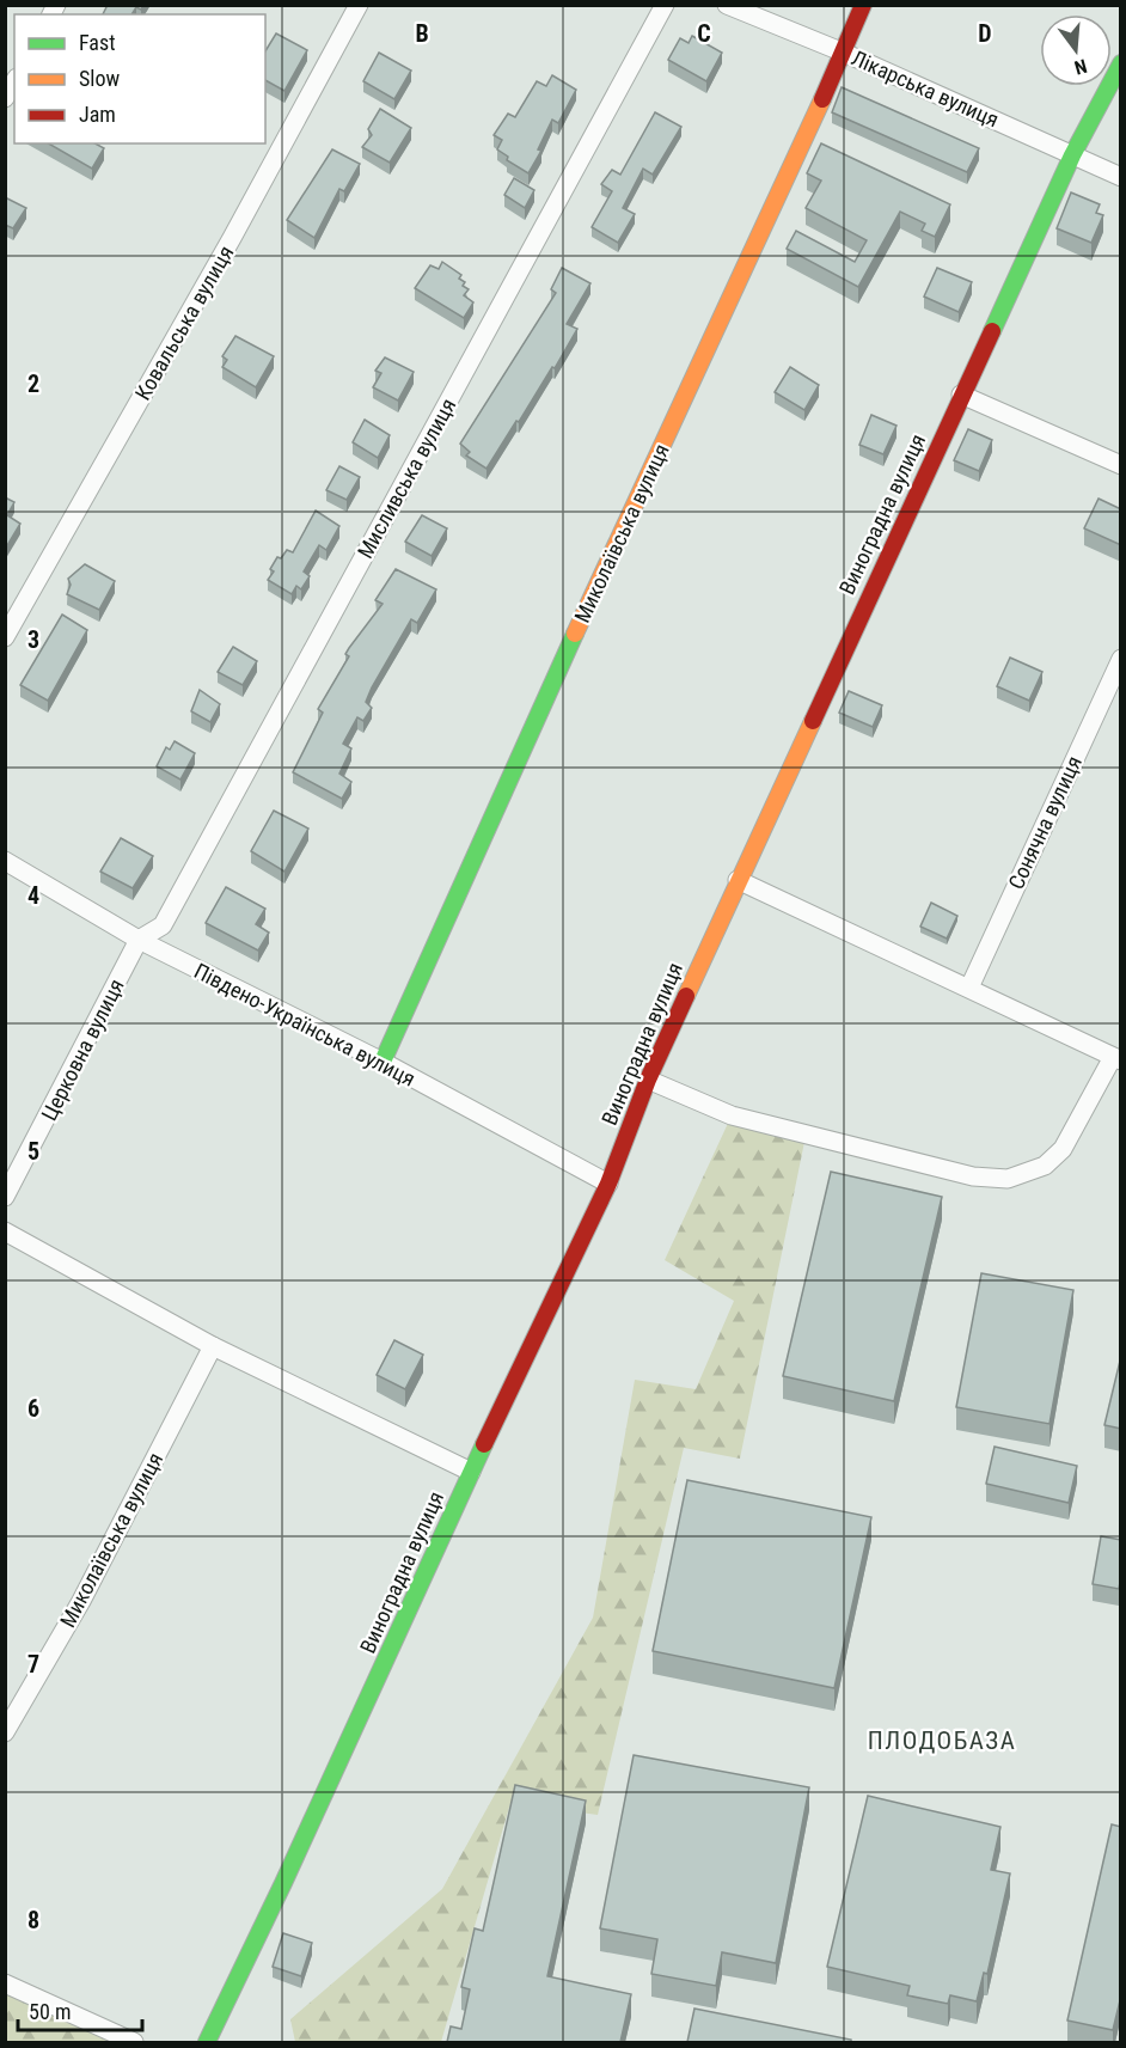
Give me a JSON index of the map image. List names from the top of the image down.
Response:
{
  "streets": {
    "street": [
      "Лікарська вулиця",
      "Ковальська вулиця",
      "Мисливська вулиця",
      "Виноградна вулиця",
      "Миколаївська вулиця",
      "Сонячна вулиця",
      "Південо-Українська вулиця",
      "Церковна вулиця"
    ]
  },
  "crossings": [
    ["Лікарська вулиця", "Виноградна вулиця"],
    ["Лікарська вулиця", "Миколаївська вулиця"],
    ["Мисливська вулиця", "Південо-Українська вулиця"],
    ["Мисливська вулиця", "Церковна вулиця"],
    ["Виноградна вулиця", "Південо-Українська вулиця"],
    ["Миколаївська вулиця", "Південо-Українська вулиця"],
    ["Південо-Українська вулиця", "Церковна вулиця"]
  ],
  "districts": ["ПЛОДОБАЗА"],
  "legend": ["Fast", "Slow", "Jam"],
  "scale_bar": "50 m",
  "north": "bottom",
  "grid": {
    "columns": ["B", "C", "D"],
    "rows": [
      "2",
      "3",
      "4",
      "5",
      "6",
      "7",
      "8"
    ]
  }
}
